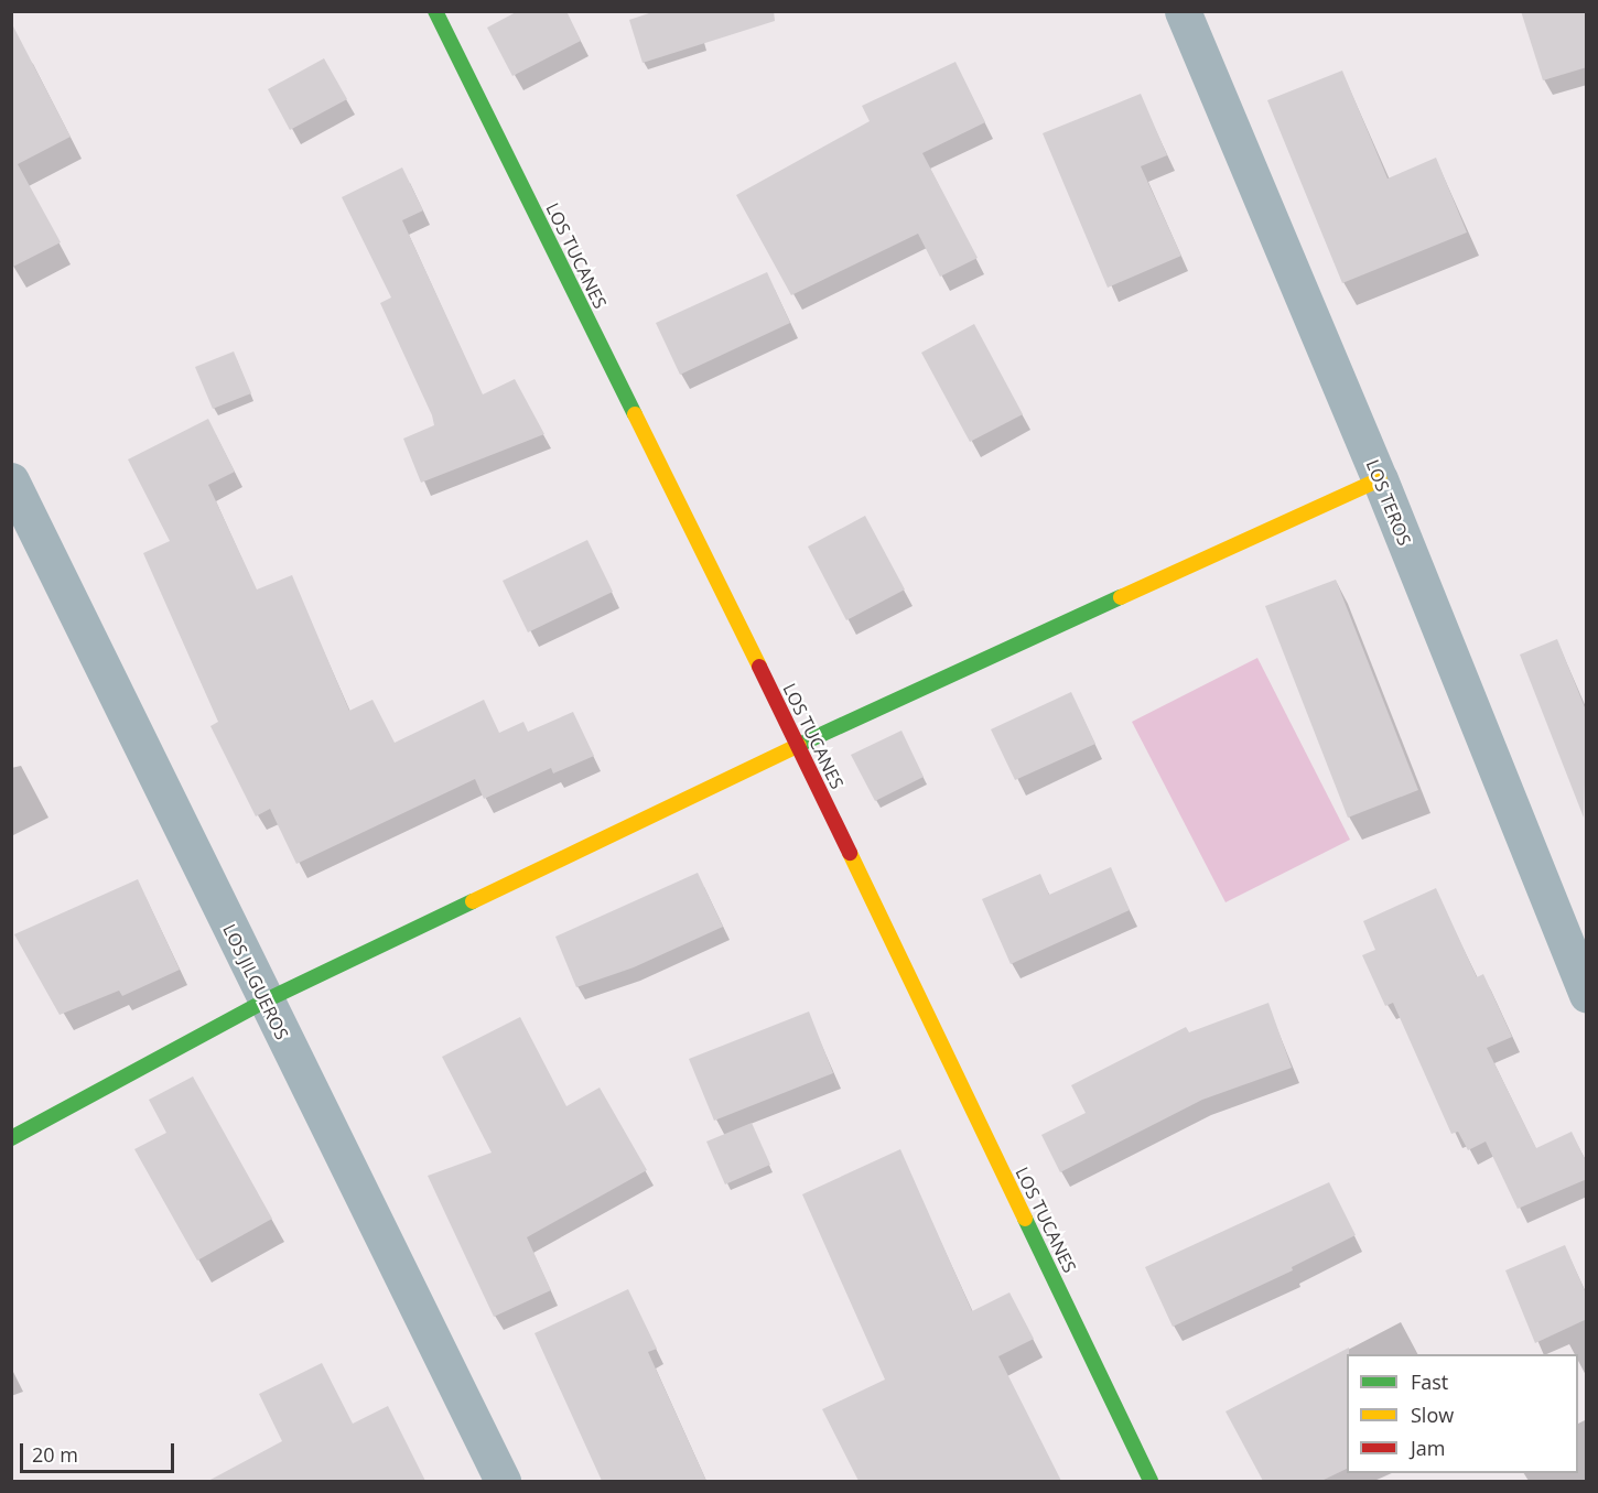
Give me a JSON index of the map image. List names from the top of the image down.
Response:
{
  "streets": {
    "street": ["LOS TUCANES", "LOS TEROS", "LOS JILGUEROS"]
  },
  "legend": ["Fast", "Slow", "Jam"],
  "scale_bar": "20 m"
}
